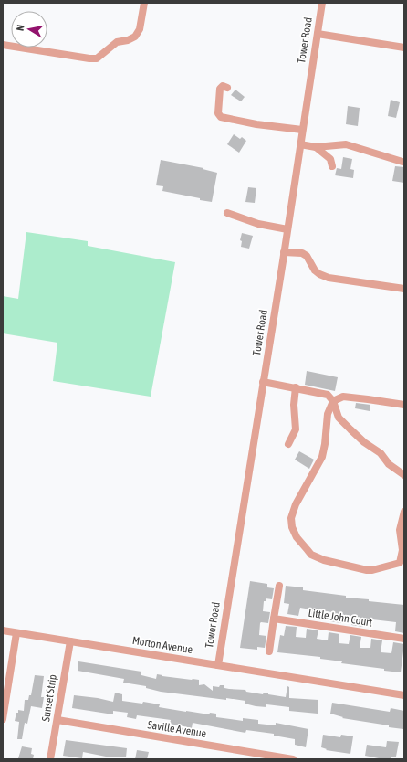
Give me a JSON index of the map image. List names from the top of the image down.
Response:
{
  "streets": {
    "street": [
      "Tower Road",
      "Little John Court",
      "Morton Avenue",
      "Sunset Strip",
      "Saville Avenue"
    ]
  },
  "crossings": [
    ["Tower Road", "Morton Avenue"],
    ["Morton Avenue", "Sunset Strip"],
    ["Sunset Strip", "Saville Avenue"]
  ],
  "north": "left"
}
